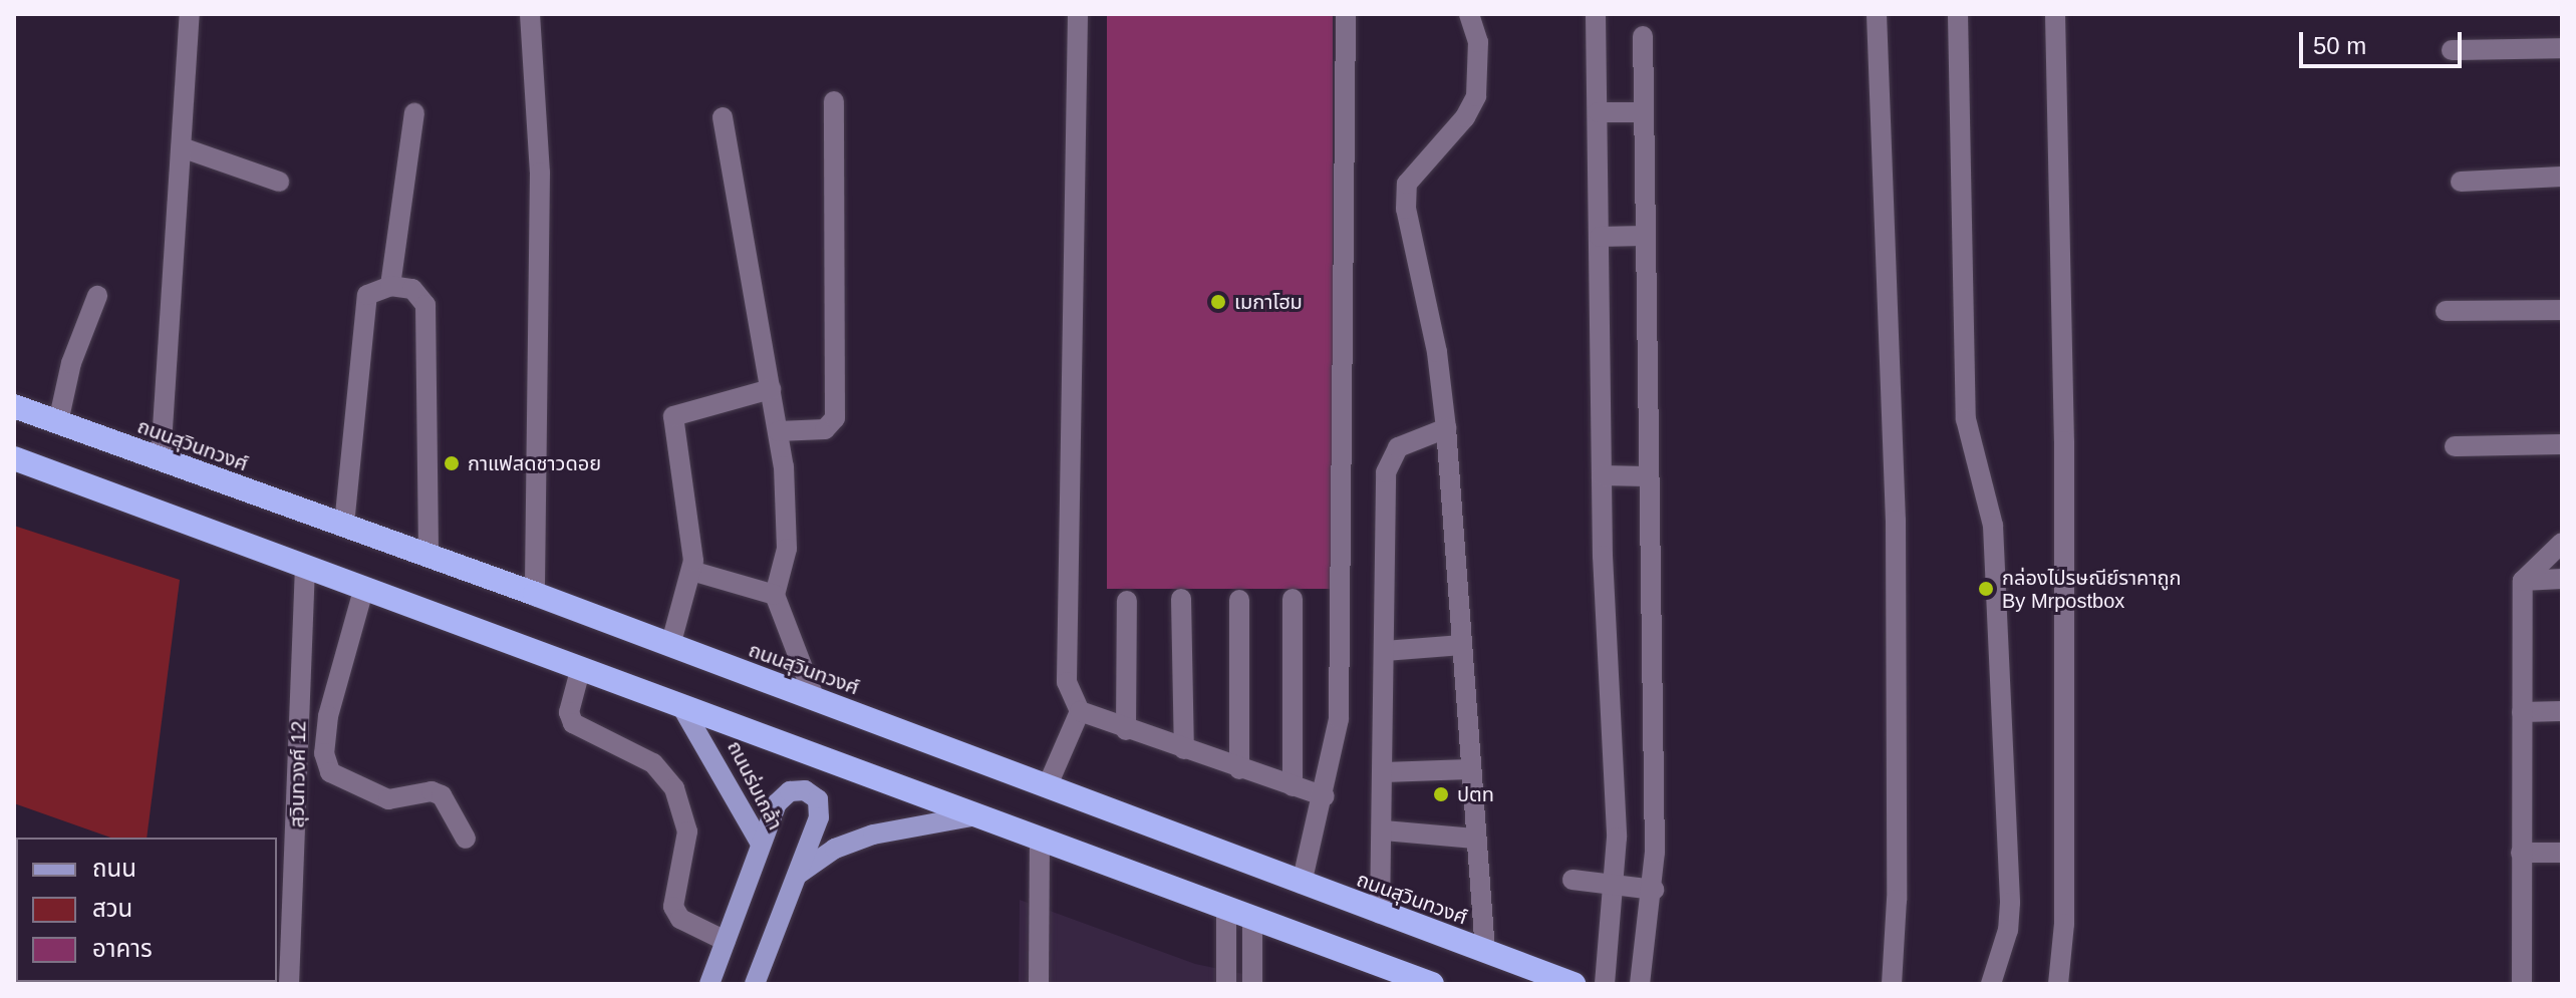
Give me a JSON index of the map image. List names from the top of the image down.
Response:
{
  "streets": {
    "highway": ["ถนนสุวินทวงศ์"],
    "main road": ["ถนนร่มเกล้า"],
    "street": ["สุวินทวงศ์ 12"]
  },
  "places": [
    "เมกาโฮม",
    "กาแฟสดชาวดอย",
    "กล่องไปรษณีย์ราคาถูก By Mrpostbox",
    "ปตท"
  ],
  "legend": ["ถนน", "สวน", "อาคาร"],
  "scale_bar": "50 m"
}
